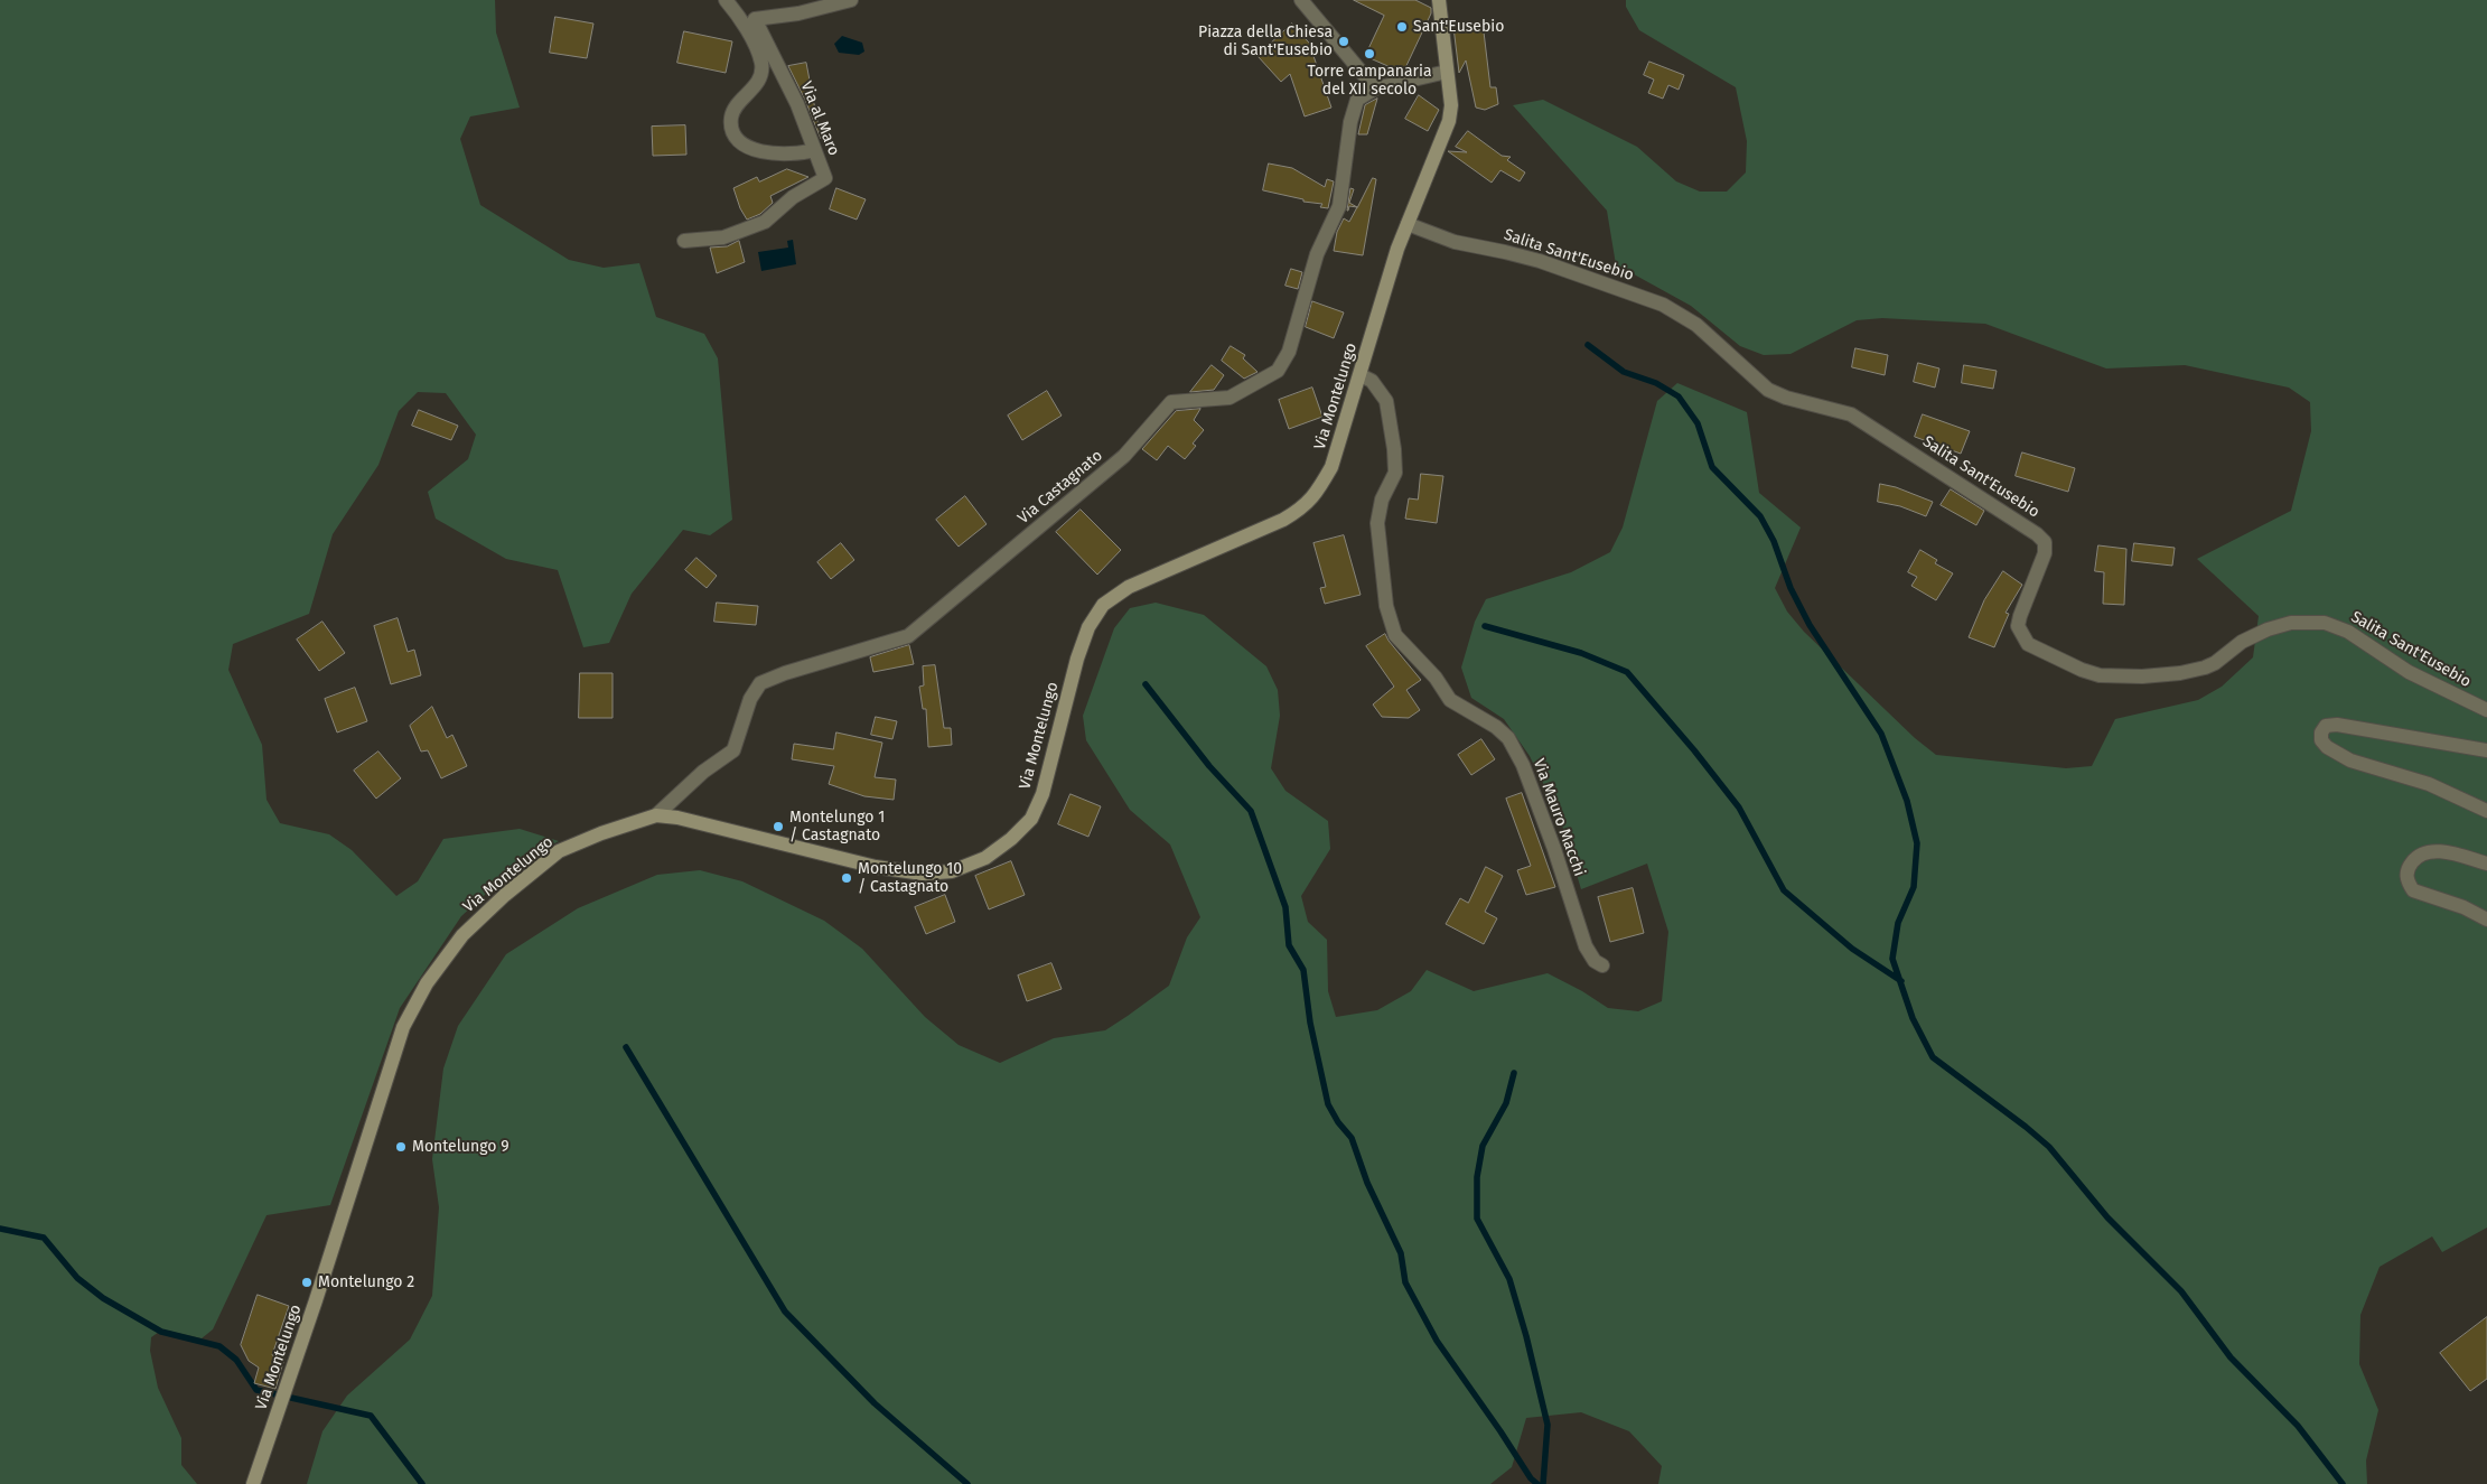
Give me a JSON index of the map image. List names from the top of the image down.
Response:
{
  "streets": {
    "street": [
      "Via al Maro",
      "Salita Sant'Eusebio",
      "Via Montelungo",
      "Via Castagnato",
      "Via Mauro Macchi"
    ]
  },
  "crossings": [
    ["Salita Sant'Eusebio", "Via Montelungo"],
    ["Via Montelungo", "Via Castagnato"],
    ["Via Montelungo", "Via Mauro Macchi"]
  ],
  "places": [
    "Sant'Eusebio",
    "Piazza della Chiesa di Sant'Eusebio",
    "Torre campanaria del XII secolo",
    "Montelungo 1 / Castagnato",
    "Montelungo 10 / Castagnato",
    "Montelungo 9",
    "Montelungo 2"
  ]
}
